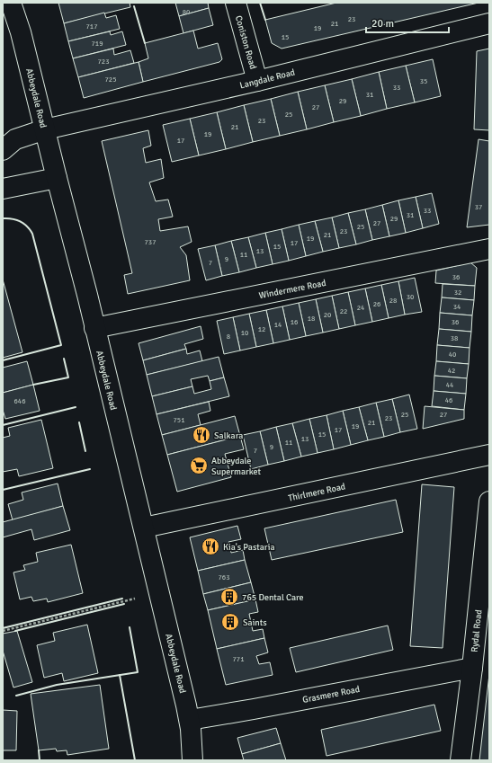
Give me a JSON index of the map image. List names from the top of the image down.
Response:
{
  "streets": {
    "street": [
      "Coniston Road",
      "Langdale Road",
      "Abbeydale Road",
      "Windermere Road",
      "Thirlmere Road",
      "Rydal Road",
      "Grasmere Road"
    ]
  },
  "crossings": [
    ["Coniston Road", "Langdale Road"],
    ["Langdale Road", "Abbeydale Road"],
    ["Abbeydale Road", "Windermere Road"],
    ["Abbeydale Road", "Thirlmere Road"],
    ["Abbeydale Road", "Grasmere Road"],
    ["Rydal Road", "Grasmere Road"]
  ],
  "places": {
    "restaurant": ["Salkara", "Kia's Pastaria"],
    "supermarket": ["Abbeydale Supermarket"],
    "building": ["765 Dental Care", "Saints"]
  },
  "house_numbers": [
    "80",
    "23",
    "21",
    "717",
    "19",
    "15",
    "719",
    "723",
    "725",
    "35",
    "33",
    "31",
    "29",
    "27",
    "25",
    "23",
    "21",
    "19",
    "17",
    "37",
    "33",
    "31",
    "29",
    "27",
    "25",
    "23",
    "21",
    "19",
    "737",
    "17",
    "15",
    "13",
    "11",
    "9",
    "7",
    "36",
    "32",
    "30",
    "28",
    "26",
    "34",
    "24",
    "22",
    "20",
    "18",
    "16",
    "36",
    "14",
    "12",
    "10",
    "8",
    "38",
    "40",
    "42",
    "44",
    "46",
    "646",
    "25",
    "27",
    "23",
    "751",
    "21",
    "19",
    "17",
    "15",
    "13",
    "11",
    "9",
    "7",
    "763",
    "771"
  ],
  "scale_bar": "20 m"
}
